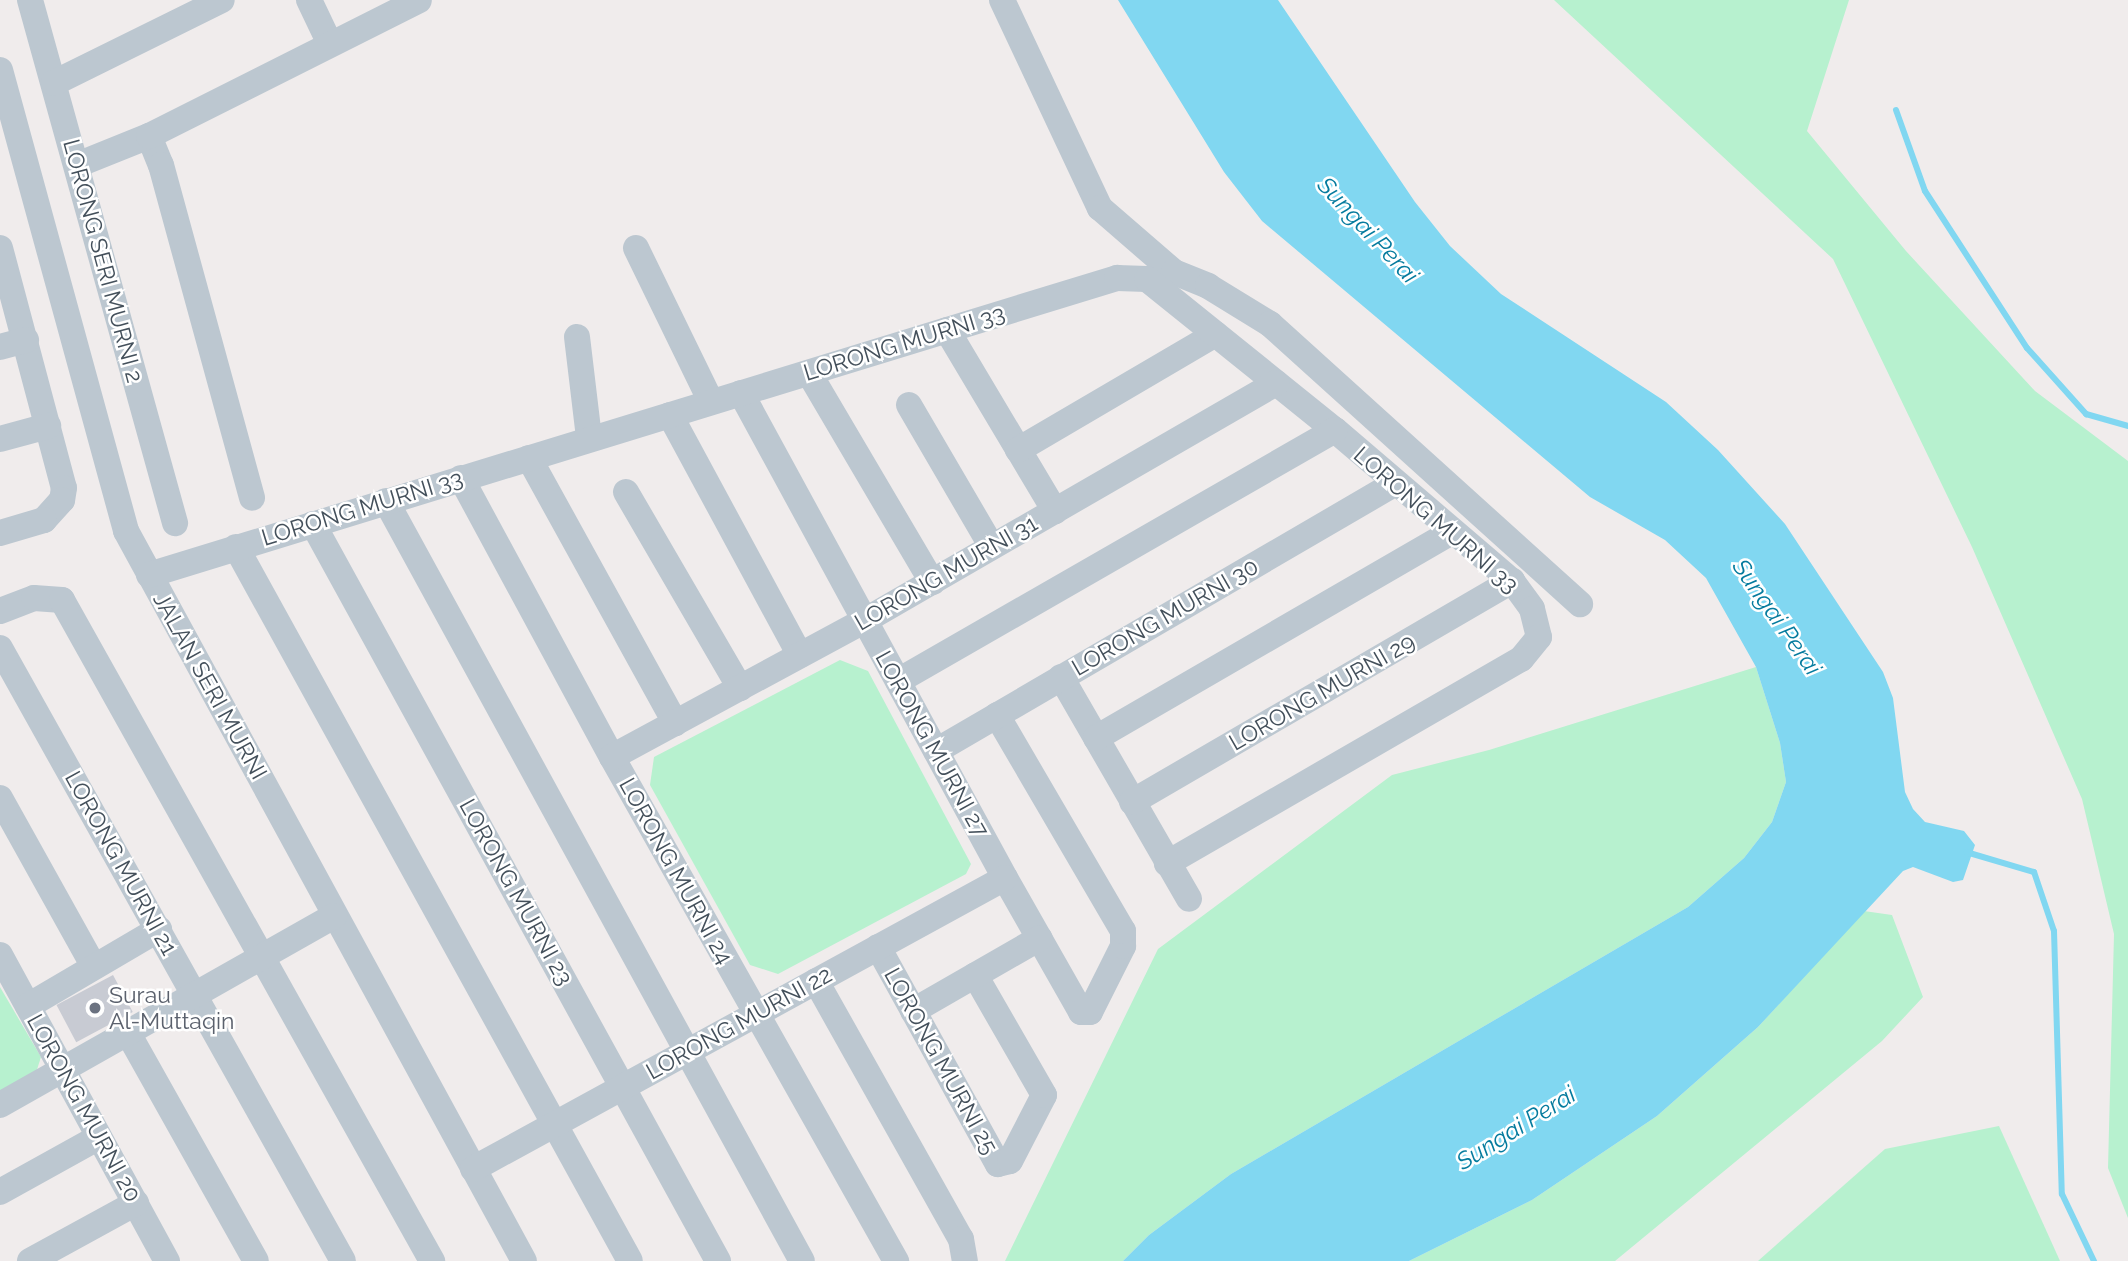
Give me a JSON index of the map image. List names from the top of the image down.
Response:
{
  "streets": {
    "street": [
      "LORONG SERI MURNI 2",
      "LORONG MURNI 33",
      "LORONG MURNI 31",
      "LORONG MURNI 30",
      "JALAN SERI MURNI",
      "LORONG MURNI 29",
      "LORONG MURNI 27",
      "LORONG MURNI 21",
      "LORONG MURNI 24",
      "LORONG MURNI 23",
      "LORONG MURNI 22",
      "LORONG MURNI 25",
      "LORONG MURNI 20"
    ]
  },
  "crossings": [
    ["LORONG MURNI 33", "LORONG MURNI 31"],
    ["LORONG MURNI 33", "LORONG MURNI 30"],
    ["LORONG MURNI 33", "JALAN SERI MURNI"],
    ["LORONG MURNI 33", "LORONG MURNI 29"],
    ["LORONG MURNI 33", "LORONG MURNI 27"],
    ["LORONG MURNI 33", "LORONG MURNI 24"],
    ["LORONG MURNI 33", "LORONG MURNI 23"],
    ["LORONG MURNI 31", "LORONG MURNI 27"],
    ["LORONG MURNI 31", "LORONG MURNI 24"],
    ["LORONG MURNI 30", "LORONG MURNI 27"],
    ["JALAN SERI MURNI", "LORONG MURNI 22"],
    ["LORONG MURNI 27", "LORONG MURNI 22"],
    ["LORONG MURNI 24", "LORONG MURNI 22"],
    ["LORONG MURNI 23", "LORONG MURNI 22"],
    ["LORONG MURNI 22", "LORONG MURNI 25"]
  ],
  "water": ["Sungai Perai"],
  "places": ["Surau Al-Muttaqin"]
}
